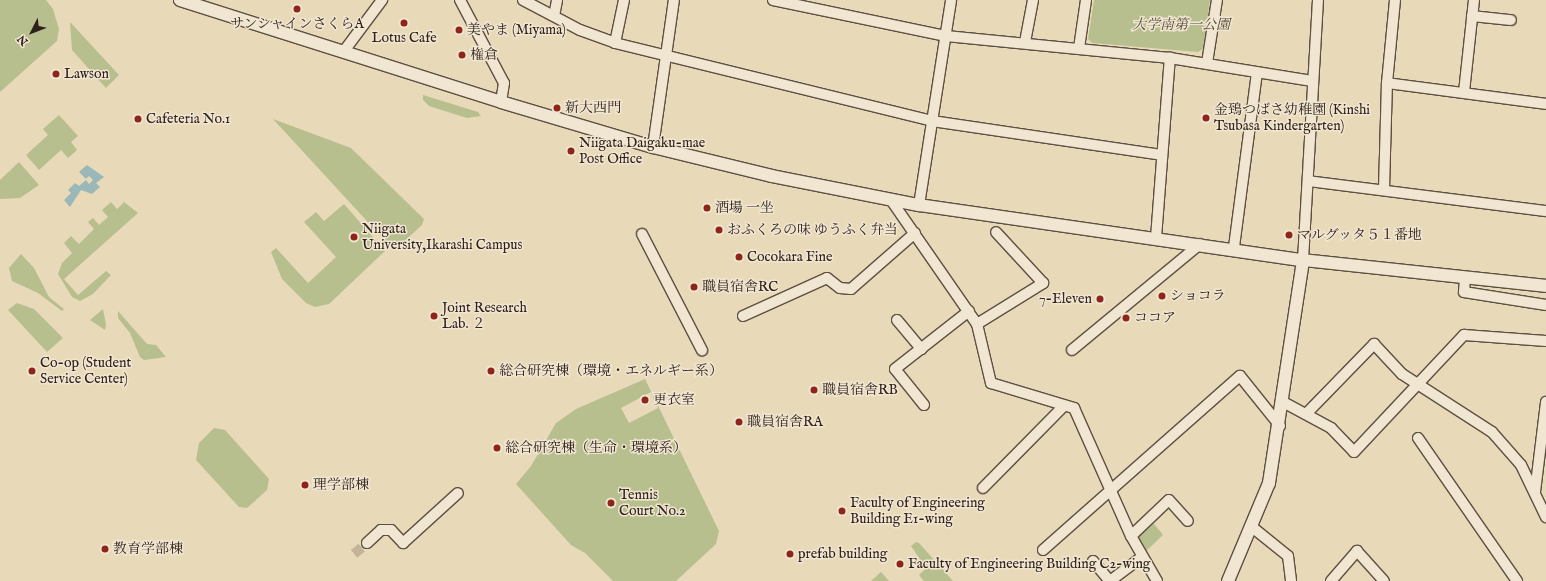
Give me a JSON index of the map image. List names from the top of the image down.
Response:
{
  "parks": ["大学南第一公園"],
  "places": [
    "サンシャインさくらA",
    "Lotus Cafe",
    "美やま (Miyama)",
    "権倉",
    "Lawson",
    "新大西門",
    "金鵄つばさ幼稚園 (Kinshi Tsubasa Kindergarten)",
    "Cafeteria No.1",
    "Niigata Daigaku-mae Post Office",
    "酒場 一坐",
    "おふくろの味 ゆうふく弁当",
    "マルグッタ５１番地",
    "Niigata University,Ikarashi Campus",
    "Cocokara Fine",
    "職員宿舎RC",
    "ショコラ",
    "7-Eleven",
    "Joint Research Lab. ２",
    "ココア",
    "Co-op (Student Service Center)",
    "総合研究棟（環境・エネルギー系）",
    "職員宿舎RB",
    "更衣室",
    "職員宿舎RA",
    "総合研究棟（生命・環境系）",
    "理学部棟",
    "Tennis Court No.2",
    "Faculty of Engineering Building E1-wing",
    "教育学部棟",
    "prefab building",
    "Faculty of Engineering Building C2-wing"
  ],
  "north": "bottom left"
}
